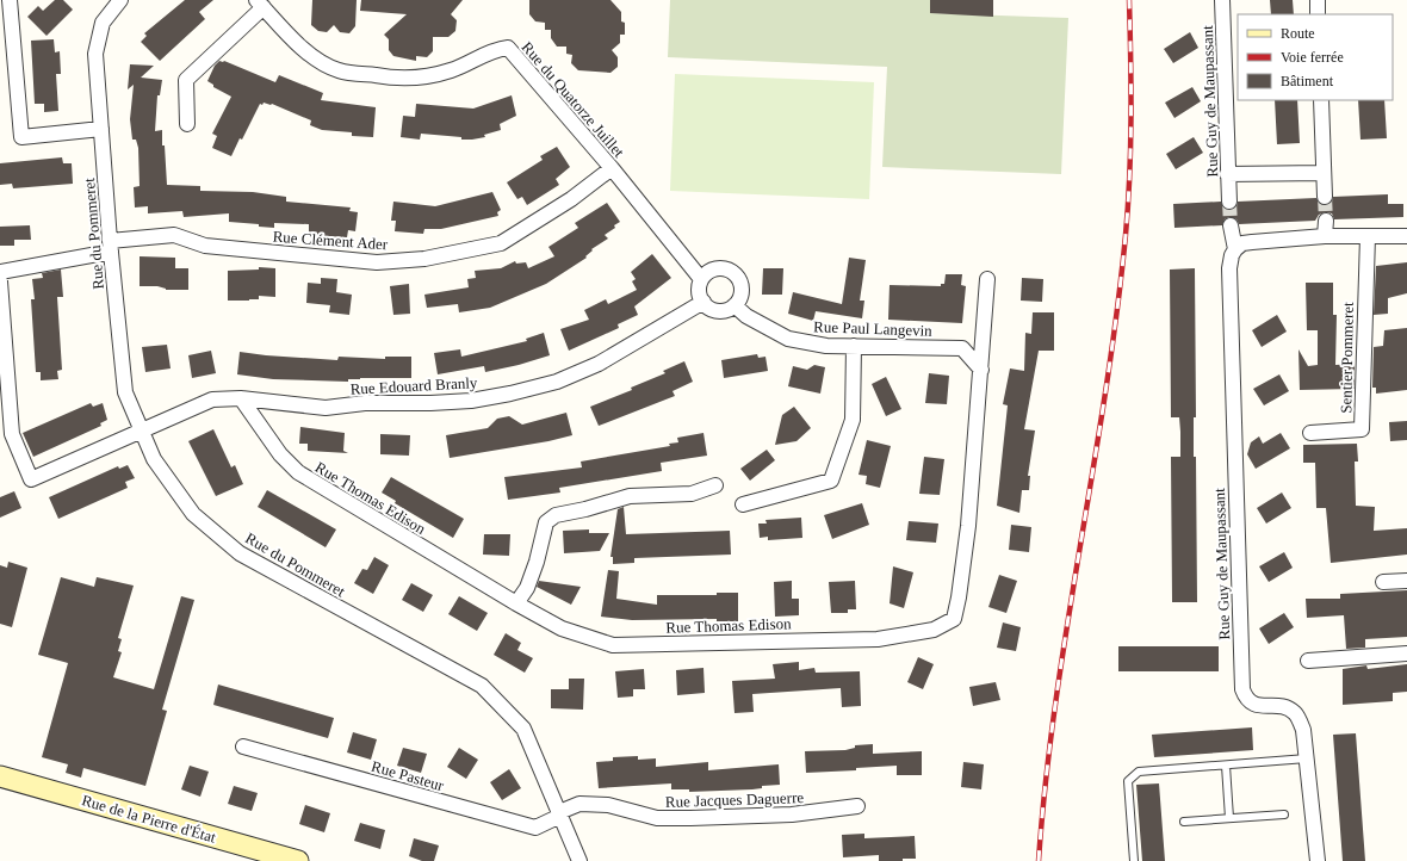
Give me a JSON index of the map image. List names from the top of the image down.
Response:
{
  "streets": {
    "street": [
      "Rue du Quatorze Juillet",
      "Rue Guy de Maupassant",
      "Rue du Pommeret",
      "Rue Clément Ader",
      "Rue Paul Langevin",
      "Sentier Pommeret",
      "Rue Edouard Branly",
      "Rue Thomas Edison",
      "Rue Pasteur",
      "Rue Jacques Daguerre",
      "Rue de la Pierre d'État"
    ]
  },
  "crossings": [
    ["Rue du Quatorze Juillet", "Rue Clément Ader"],
    ["Rue du Quatorze Juillet", "Rue Paul Langevin"],
    ["Rue du Quatorze Juillet", "Rue Edouard Branly"],
    ["Rue du Pommeret", "Rue Clément Ader"],
    ["Rue du Pommeret", "Rue Edouard Branly"],
    ["Rue du Pommeret", "Rue Pasteur"],
    ["Rue du Pommeret", "Rue Jacques Daguerre"],
    ["Rue Paul Langevin", "Rue Edouard Branly"],
    ["Rue Paul Langevin", "Rue Thomas Edison"],
    ["Rue Edouard Branly", "Rue Thomas Edison"],
    ["Rue Pasteur", "Rue Jacques Daguerre"]
  ],
  "legend": ["Route", "Voie ferrée", "Bâtiment"]
}
